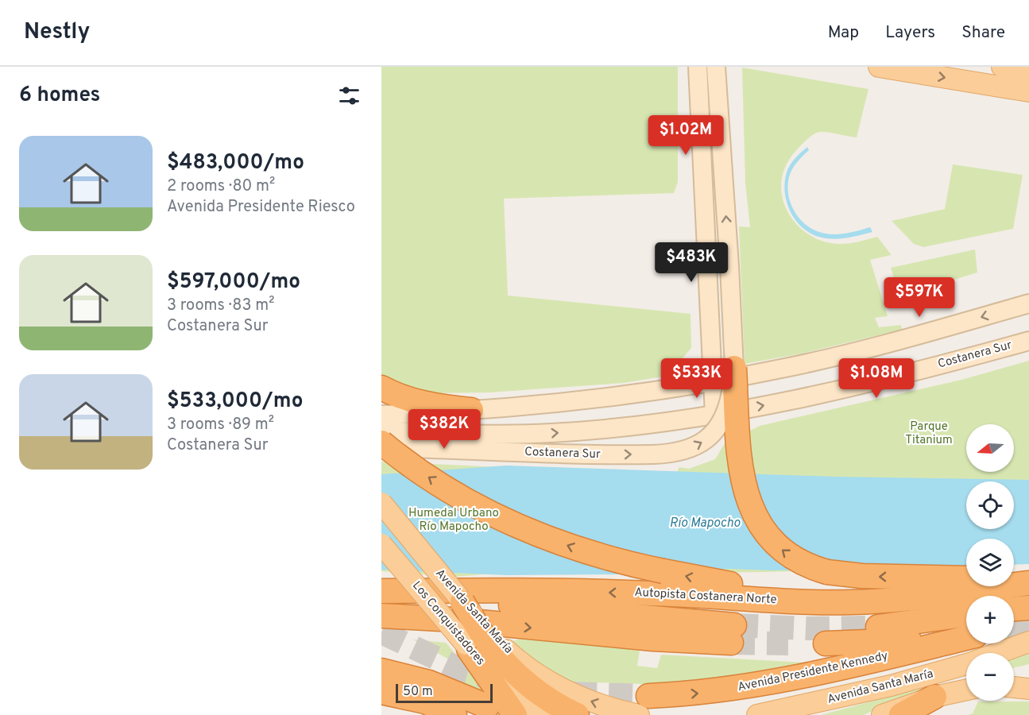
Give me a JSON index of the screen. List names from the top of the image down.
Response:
{
  "streets": {
    "highway": ["Autopista Costanera Norte", "Avenida Presidente Kennedy"],
    "main road": ["Costanera Sur", "Avenida Santa María", "Los Conquistadores"]
  },
  "crossings": [
    ["Avenida Santa María", "Los Conquistadores"],
    ["Avenida Santa María", "Avenida Presidente Kennedy"]
  ],
  "water": ["Río Mapocho"],
  "parks": ["Parque Titanium", "Humedal Urbano Río Mapocho"],
  "scale_bar": "50 m",
  "north": "left",
  "page": {
    "header": "Nestly",
    "nav": ["Map", "Layers", "Share"],
    "heading": "6 homes",
    "price": [
      "$1.02M",
      "$483K",
      "$597K",
      "$533K",
      "$1.08M",
      "$382K"
    ],
    "list": [
      {
        "name": "$483,000/mo",
        "note": "2 rooms · 80 m² · Avenida Presidente Riesco"
      },
      {
        "name": "$597,000/mo",
        "note": "3 rooms · 83 m² · Costanera Sur"
      },
      {
        "name": "$533,000/mo",
        "note": "3 rooms · 89 m² · Costanera Sur"
      }
    ],
    "map_buttons": ["+", "−"],
    "scale": "50 m"
  }
}
